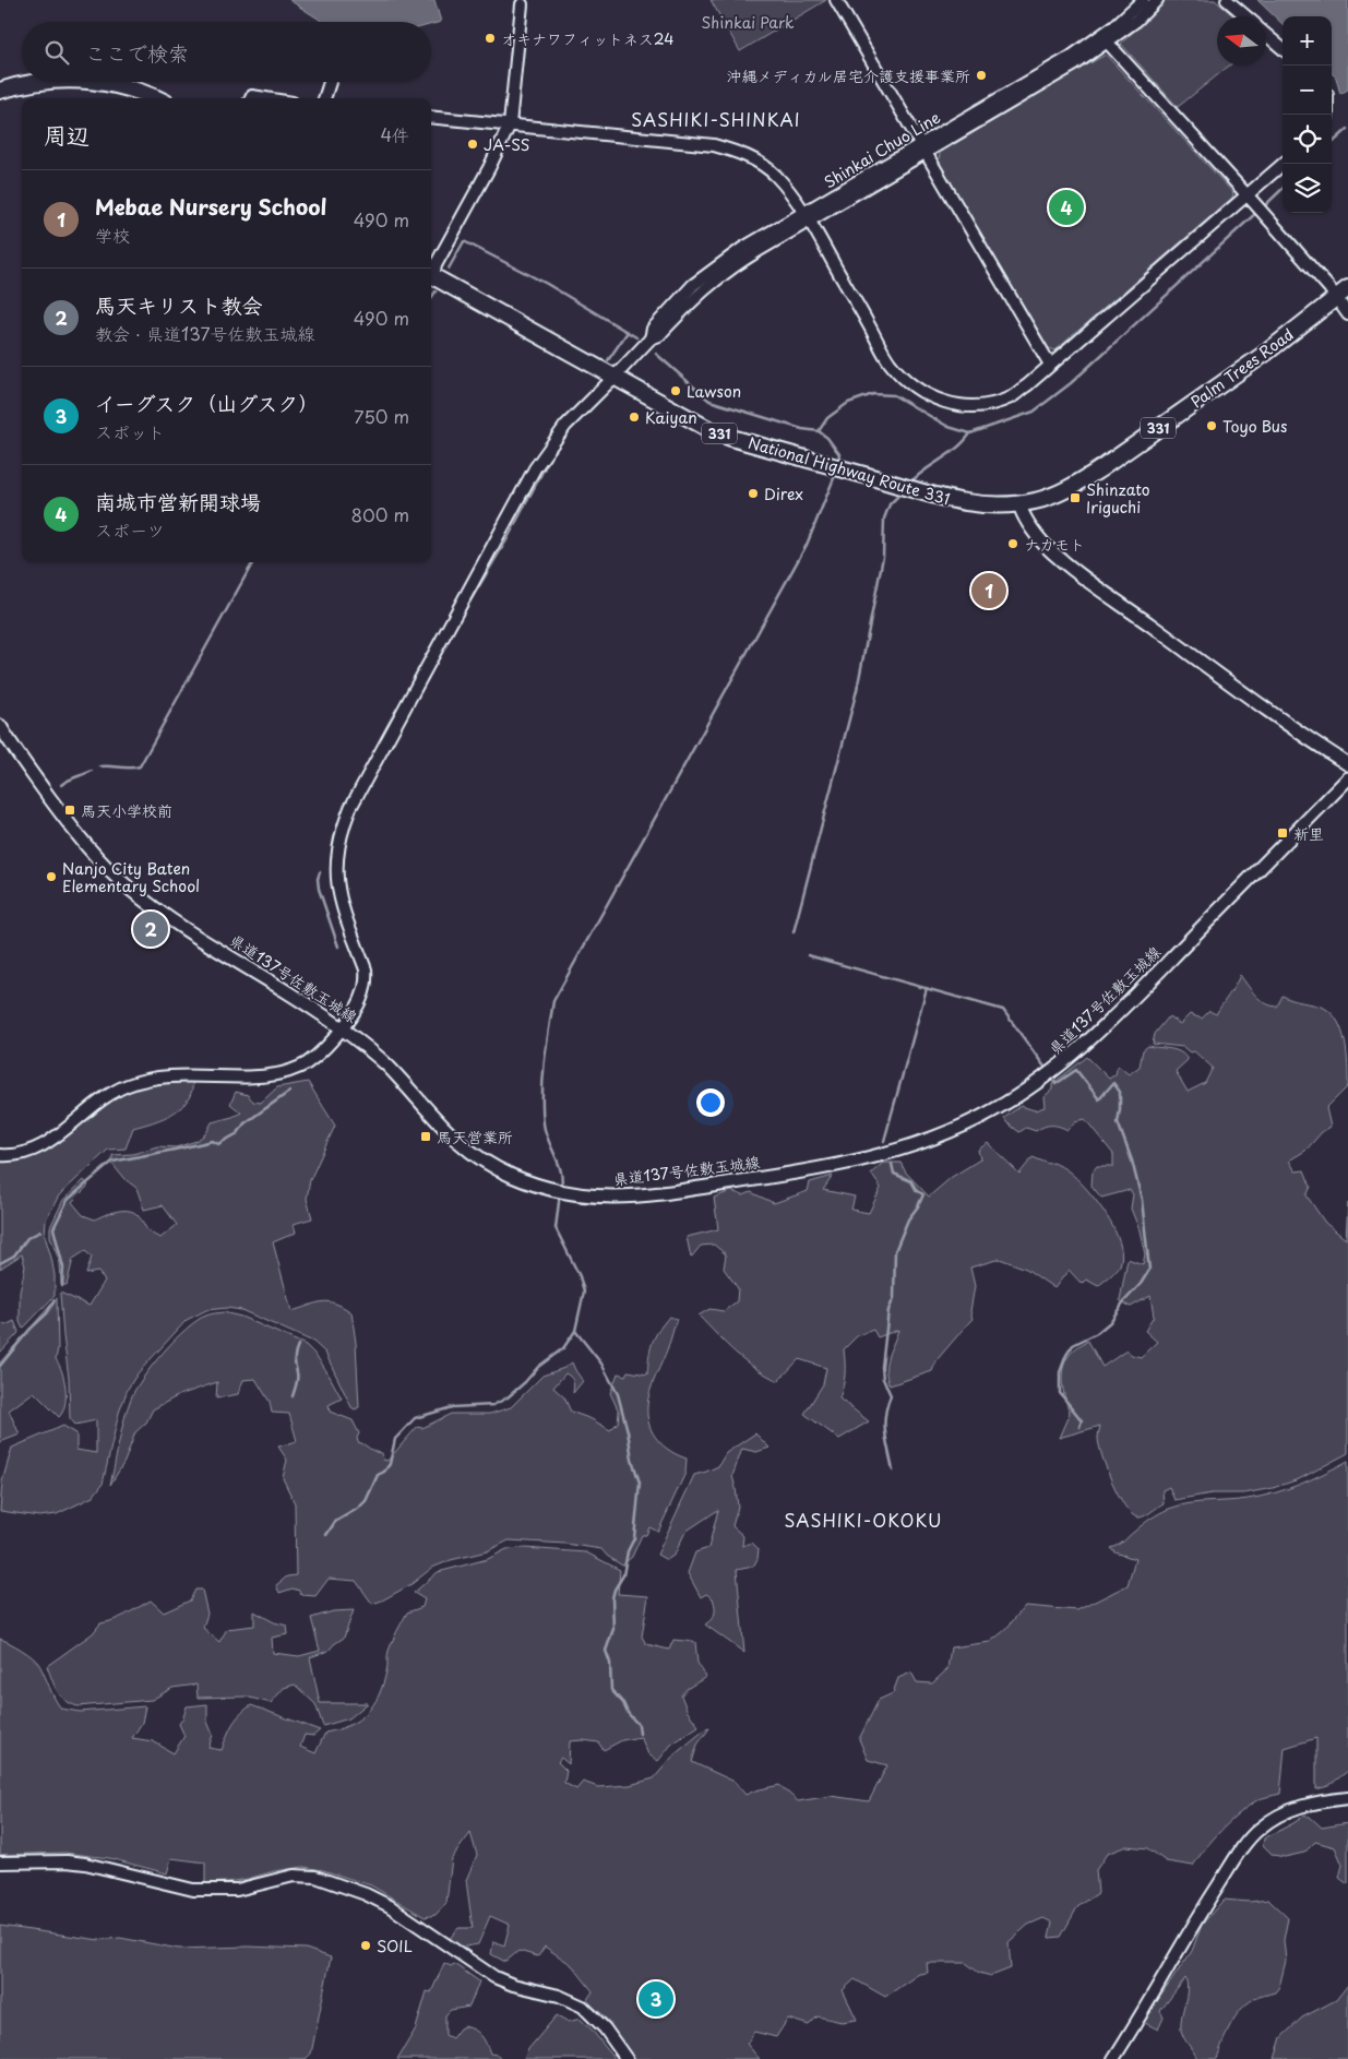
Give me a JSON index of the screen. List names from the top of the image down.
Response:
{
  "streets": {
    "highway": ["Palm Trees Road", "331", "National Highway Route 331"],
    "main road": ["県道137号佐敷玉城線"],
    "street": ["Shinkai Chuo Line"]
  },
  "crossings": [
    ["Palm Trees Road", "National Highway Route 331"]
  ],
  "districts": ["SASHIKI-SHINKAI", "SASHIKI-OKOKU"],
  "parks": ["Shinkai Park"],
  "places": {
    "other": [
      "オキナワフィットネス24",
      "沖縄メディカル居宅介護支援事業所",
      "JA-SS",
      "Lawson",
      "Kaiyan",
      "Toyo Bus",
      "Direx",
      "ナカモト",
      "Nanjo City Baten Elementary School",
      "SOIL"
    ],
    "transit": [
      "Shinzato Iriguchi",
      "馬天小学校前",
      "新里",
      "馬天営業所"
    ]
  },
  "north": "left",
  "page": {
    "map_buttons": ["+", "−"],
    "search": "ここで検索",
    "heading": ["周辺", "4件"],
    "list": [
      {
        "mark": "1",
        "name": "Mebae Nursery School",
        "note": "学校",
        "value": "490 m"
      },
      {
        "mark": "2",
        "name": "馬天キリスト教会",
        "note": "教会 · 県道137号佐敷玉城線",
        "value": "490 m"
      },
      {
        "mark": "3",
        "name": "イーグスク（山グスク）",
        "note": "スポット",
        "value": "750 m"
      },
      {
        "mark": "4",
        "name": "南城市営新開球場",
        "note": "スポーツ",
        "value": "800 m"
      }
    ],
    "pins": [
      "4",
      "1",
      "2",
      "3"
    ]
  }
}
